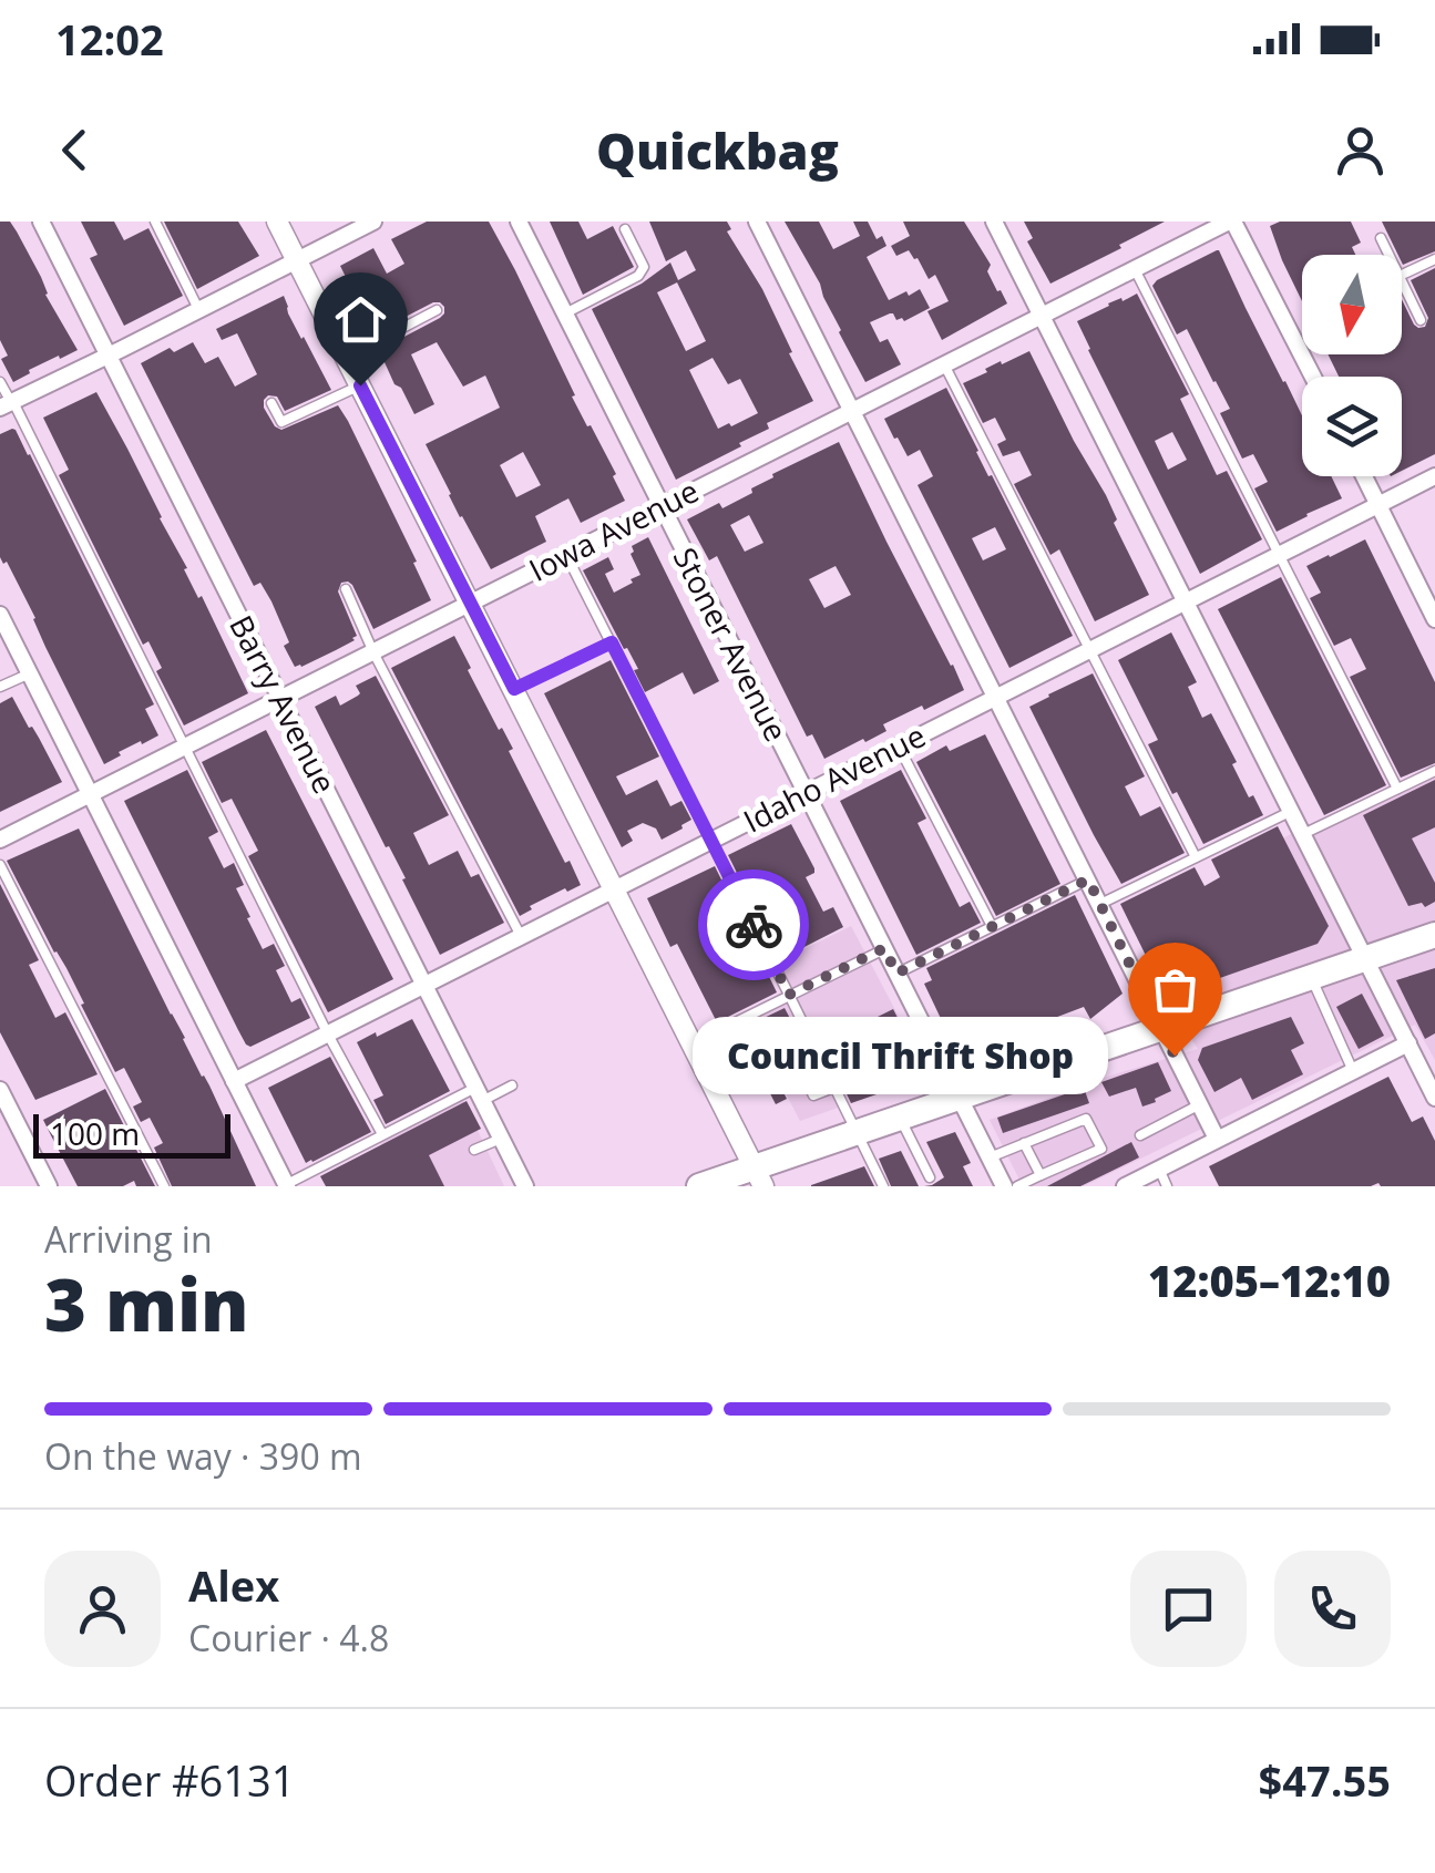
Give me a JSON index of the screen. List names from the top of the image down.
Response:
{
  "streets": {
    "street": [
      "Iowa Avenue",
      "Stoner Avenue",
      "Barry Avenue",
      "Idaho Avenue"
    ]
  },
  "crossings": [
    ["Iowa Avenue", "Stoner Avenue"],
    ["Iowa Avenue", "Barry Avenue"],
    ["Stoner Avenue", "Idaho Avenue"],
    ["Barry Avenue", "Idaho Avenue"]
  ],
  "places": ["Council Thrift Shop"],
  "scale_bar": "100 m",
  "north": "bottom",
  "page": {
    "status": "12:02",
    "header": "Quickbag",
    "bubble": "Council Thrift Shop",
    "scale": "100 m",
    "heading": ["3 min", "Arriving in", "12:05–12:10"],
    "panel": [
      "Alex",
      "Courier · 4.8",
      "Order #6131",
      "$47.55"
    ],
    "bar": "On the way · 390 m"
  }
}
